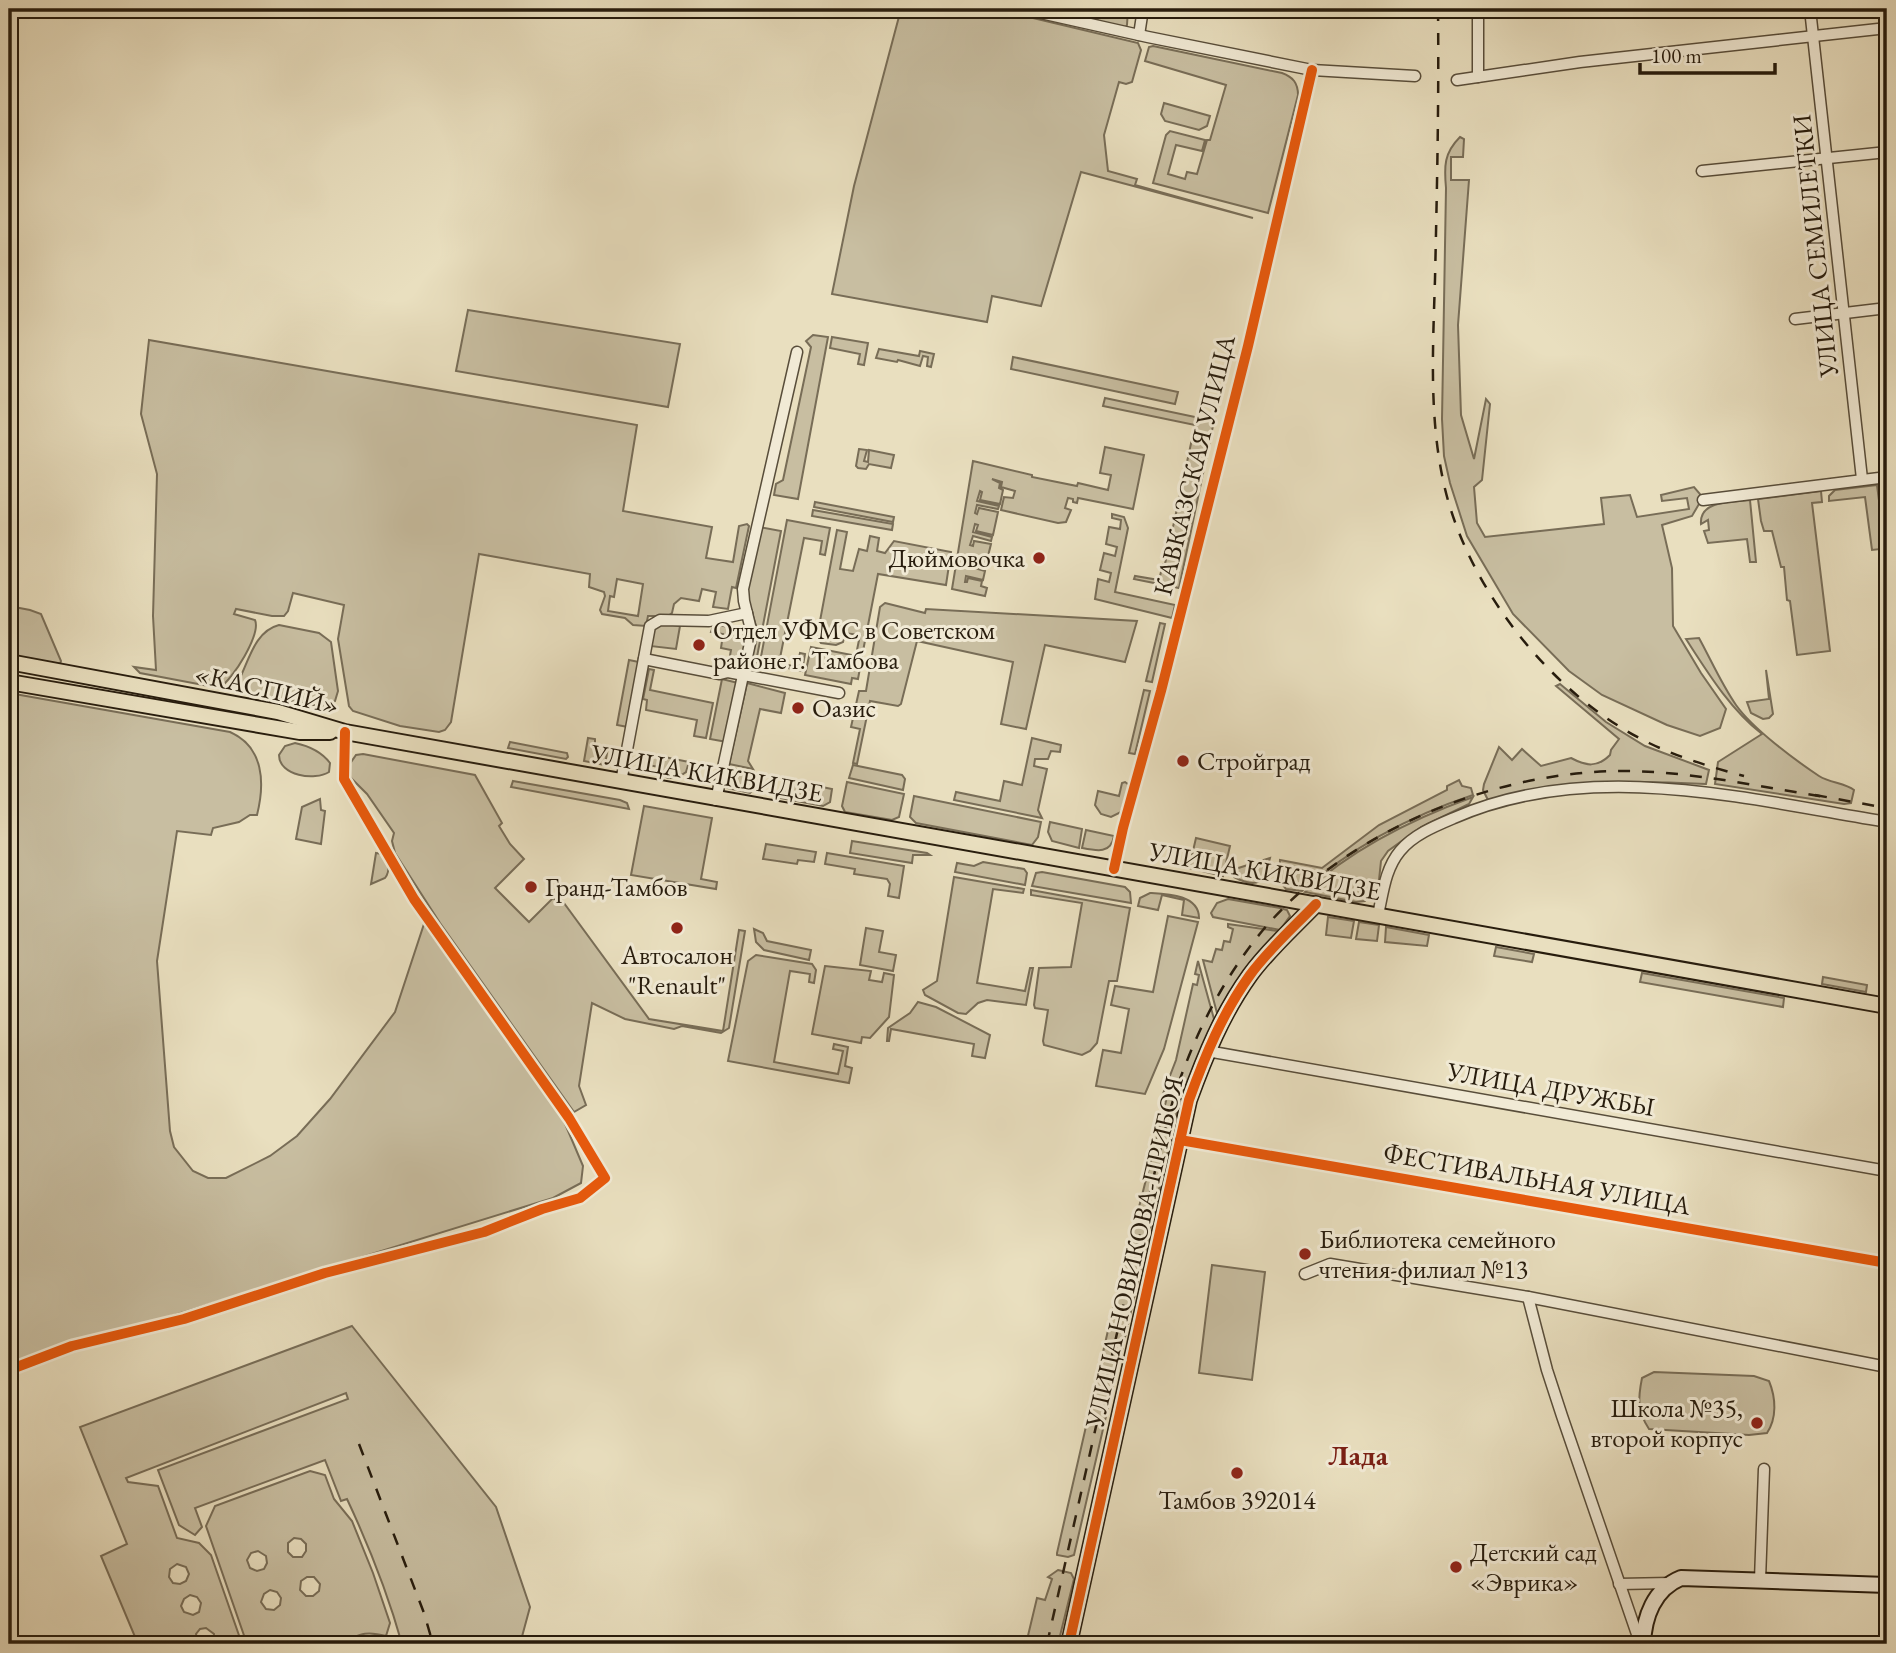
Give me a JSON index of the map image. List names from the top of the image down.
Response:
{
  "streets": {
    "main road": ["«КАСПИЙ»", "УЛИЦА КИКВИДЗЕ"],
    "street": [
      "УЛИЦА СЕМИЛЕТКИ",
      "КАВКАЗСКАЯ УЛИЦА",
      "УЛИЦА ДРУЖБЫ",
      "ФЕСТИВАЛЬНАЯ УЛИЦА",
      "УЛИЦА НОВИКОВА-ПРИБОЯ"
    ]
  },
  "crossings": [
    ["КАВКАЗСКАЯ УЛИЦА", "УЛИЦА КИКВИДЗЕ"],
    ["«КАСПИЙ»", "УЛИЦА КИКВИДЗЕ"],
    ["УЛИЦА КИКВИДЗЕ", "УЛИЦА НОВИКОВА-ПРИБОЯ"],
    ["УЛИЦА ДРУЖБЫ", "УЛИЦА НОВИКОВА-ПРИБОЯ"],
    ["ФЕСТИВАЛЬНАЯ УЛИЦА", "УЛИЦА НОВИКОВА-ПРИБОЯ"]
  ],
  "districts": ["Лада"],
  "places": [
    "Дюймовочка",
    "Отдел УФМС в Советском районе г. Тамбова",
    "Оазис",
    "Стройград",
    "Гранд-Тамбов",
    "Автосалон \"Renault\"",
    "Библиотека семейного чтения-филиал №13",
    "Школа №35, второй корпус",
    "Тамбов 392014",
    "Детский сад «Эврика»"
  ],
  "scale_bar": "100 m"
}
